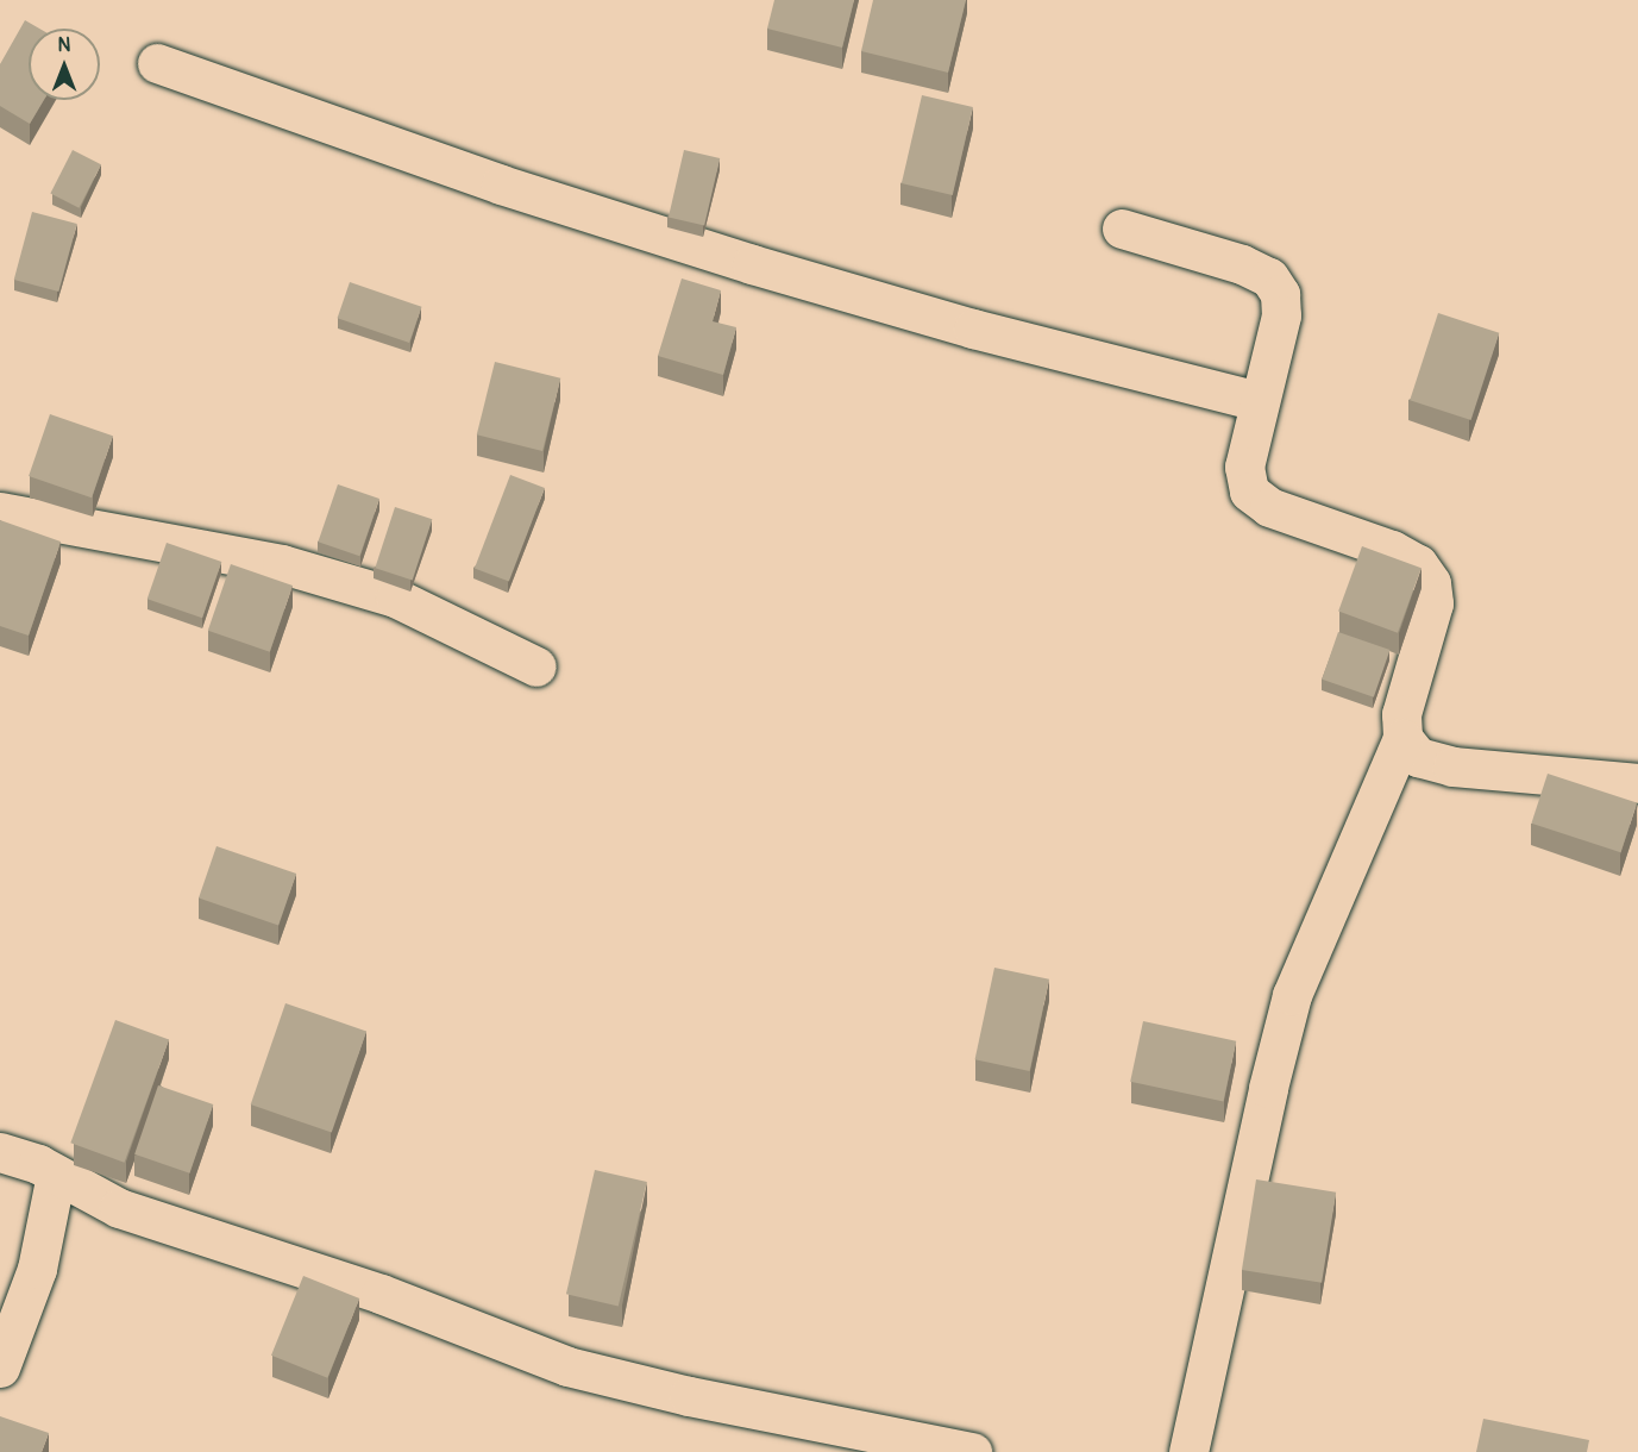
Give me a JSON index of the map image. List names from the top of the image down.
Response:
{
  "north": "top"
}
